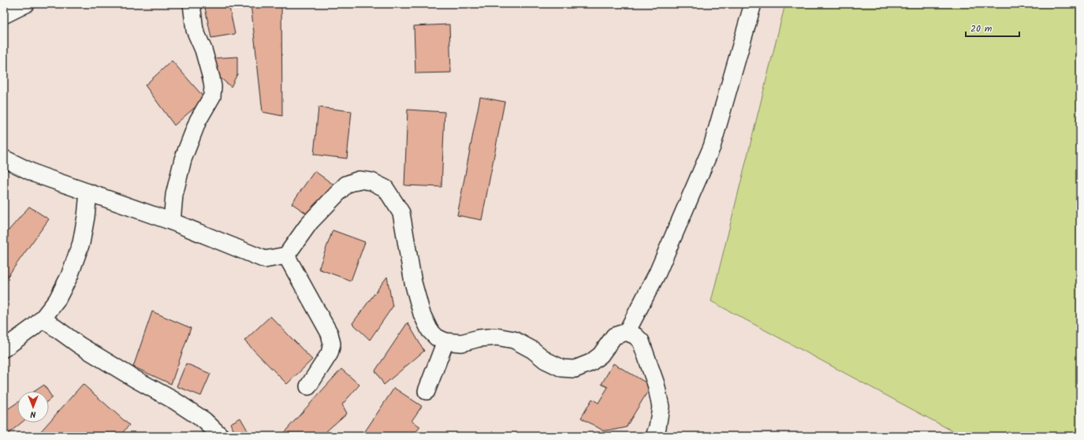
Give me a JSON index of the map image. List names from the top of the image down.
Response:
{
  "scale_bar": "20 m",
  "north": "bottom"
}
